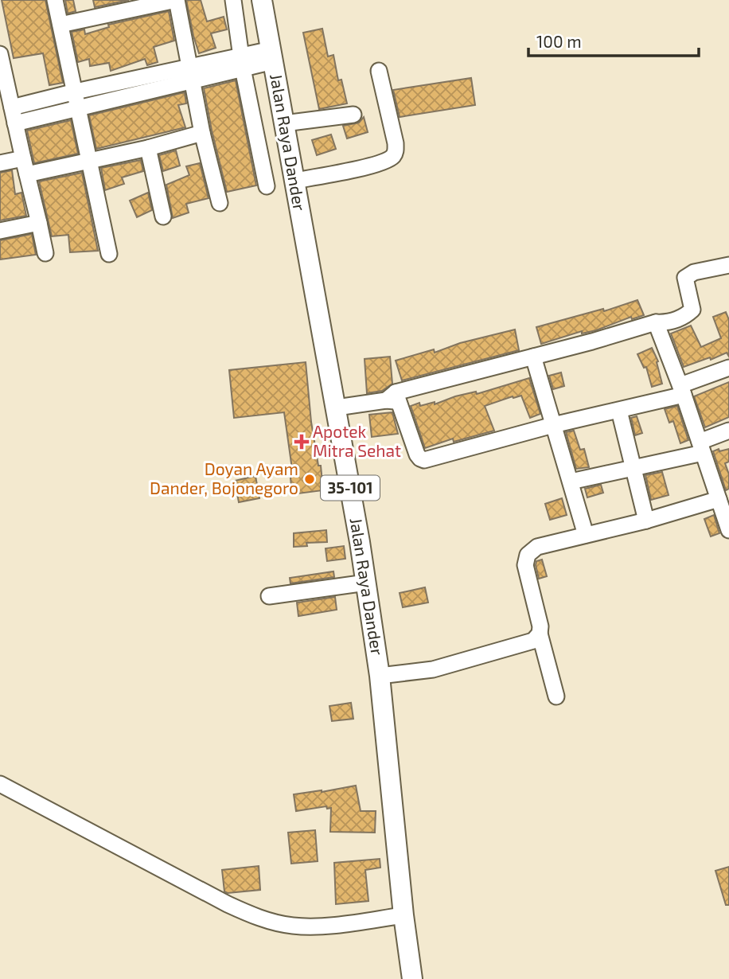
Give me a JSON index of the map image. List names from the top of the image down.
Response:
{
  "streets": {
    "main road": ["Jalan Raya Dander", "35-101"]
  },
  "places": {
    "health": ["Apotek Mitra Sehat"],
    "other": ["Doyan Ayam Dander, Bojonegoro"]
  },
  "scale_bar": "100 m"
}
